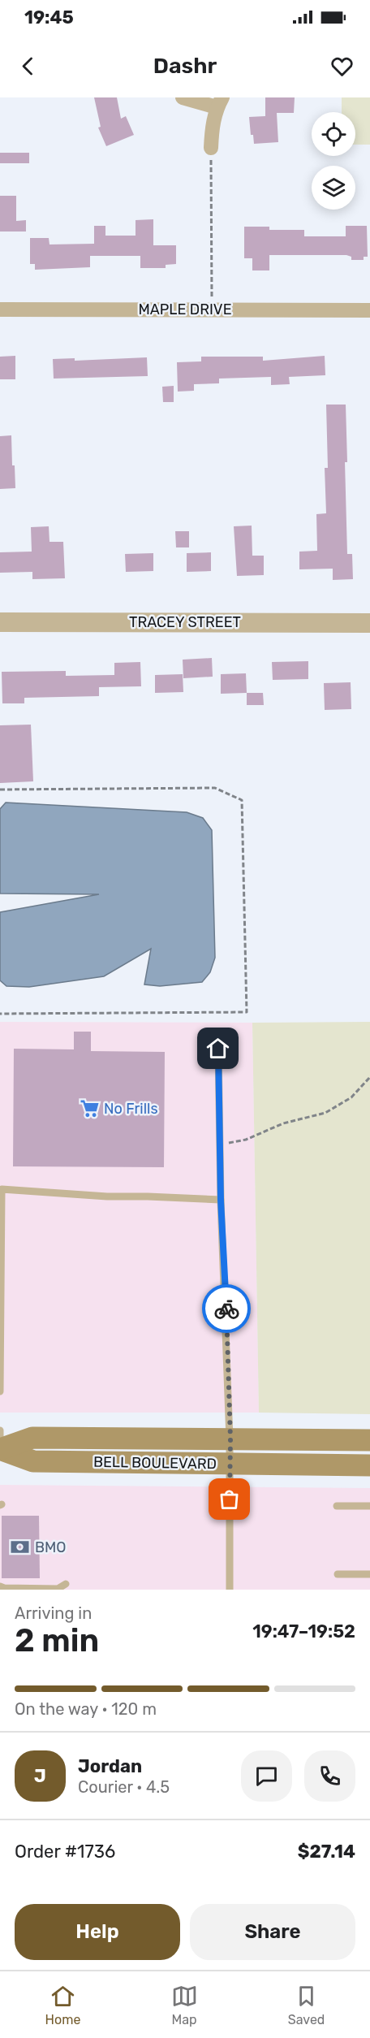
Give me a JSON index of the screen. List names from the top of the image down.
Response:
{
  "streets": {
    "main road": ["BELL BOULEVARD"],
    "street": ["MAPLE DRIVE", "TRACEY STREET"]
  },
  "places": {
    "supermarket": ["No Frills"],
    "bank": ["BMO"]
  },
  "page": {
    "status": "19:45",
    "header": "Dashr",
    "heading": ["2 min", "Arriving in", "19:47–19:52"],
    "panel": [
      "Jordan",
      "Courier · 4.5",
      "Order #1736",
      "$27.14"
    ],
    "bar": "On the way · 120 m",
    "round": "J",
    "buttons": ["Help", "Share"],
    "tabs": ["Home", "Map", "Saved"]
  }
}
